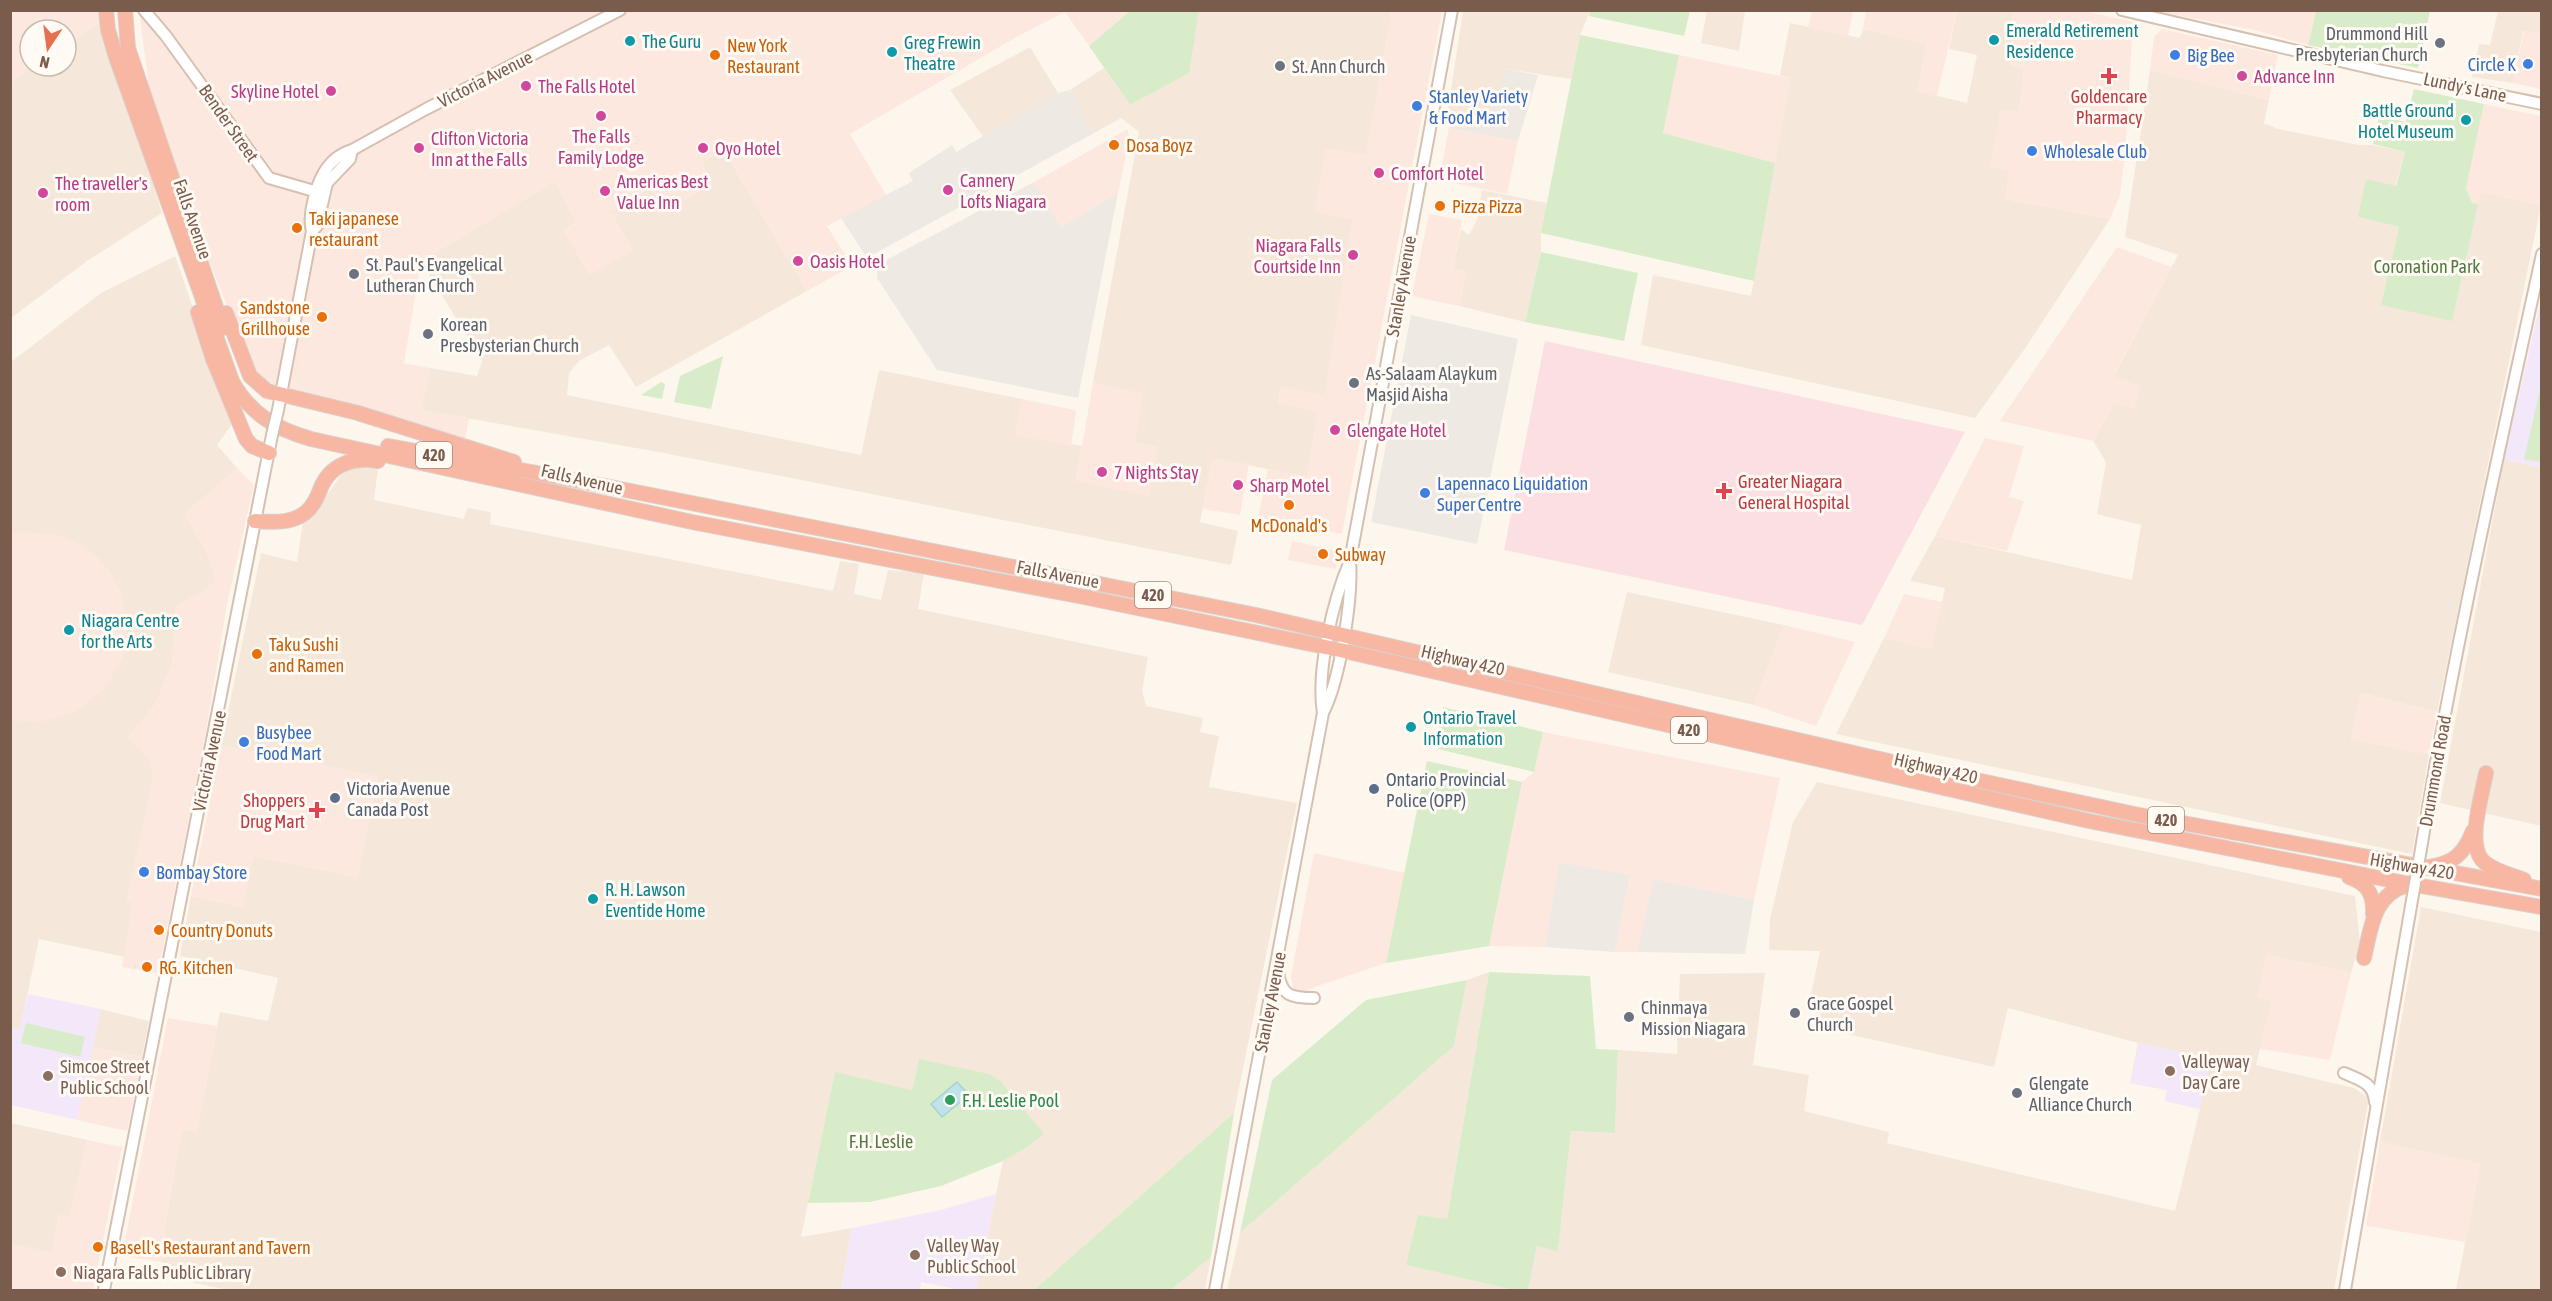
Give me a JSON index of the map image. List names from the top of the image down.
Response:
{
  "streets": {
    "highway": ["Falls Avenue", "420", "Highway 420"],
    "main road": [
      "Victoria Avenue",
      "Lundy's Lane",
      "Bender Street",
      "Stanley Avenue",
      "Drummond Road"
    ]
  },
  "crossings": [
    ["Victoria Avenue", "Bender Street"],
    ["Falls Avenue", "Stanley Avenue"],
    ["Falls Avenue", "Highway 420"],
    ["Stanley Avenue", "Highway 420"]
  ],
  "parks": ["Coronation Park", "F.H. Leslie"],
  "places": {
    "other": [
      "Emerald Retirement Residence",
      "The Guru",
      "Drummond Hill Presbyterian Church",
      "Greg Frewin Theatre",
      "New York Restaurant",
      "Big Bee",
      "Circle K",
      "St. Ann Church",
      "Advance Inn",
      "The Falls Hotel",
      "Skyline Hotel",
      "Stanley Variety & Food Mart",
      "The Falls Family Lodge",
      "Battle Ground Hotel Museum",
      "Dosa Boyz",
      "Clifton Victoria Inn at the Falls",
      "Oyo Hotel",
      "Wholesale Club",
      "Comfort Hotel",
      "Cannery Lofts Niagara",
      "Americas Best Value Inn",
      "The traveller's room",
      "Pizza Pizza",
      "Taki japanese restaurant",
      "Niagara Falls Courtside Inn",
      "Oasis Hotel",
      "St. Paul's Evangelical Lutheran Church",
      "Sandstone Grillhouse",
      "Korean Presbysterian Church",
      "As-Salaam Alaykum Masjid Aisha",
      "Glengate Hotel",
      "7 Nights Stay",
      "Sharp Motel",
      "Lapennaco Liquidation Super Centre",
      "McDonald's",
      "Subway",
      "Niagara Centre for the Arts",
      "Taku Sushi and Ramen",
      "Ontario Travel Information",
      "Busybee Food Mart",
      "Ontario Provincial Police (OPP)",
      "Victoria Avenue Canada Post",
      "Bombay Store",
      "R. H. Lawson Eventide Home",
      "Country Donuts",
      "RG. Kitchen",
      "Grace Gospel Church",
      "Chinmaya Mission Niagara",
      "Valleyway Day Care",
      "Simcoe Street Public School",
      "Glengate Alliance Church",
      "F.H. Leslie Pool",
      "Basell's Restaurant and Tavern",
      "Valley Way Public School",
      "Niagara Falls Public Library"
    ],
    "health": ["Goldencare Pharmacy", "Greater Niagara General Hospital", "Shoppers Drug Mart"]
  },
  "north": "bottom"
}
